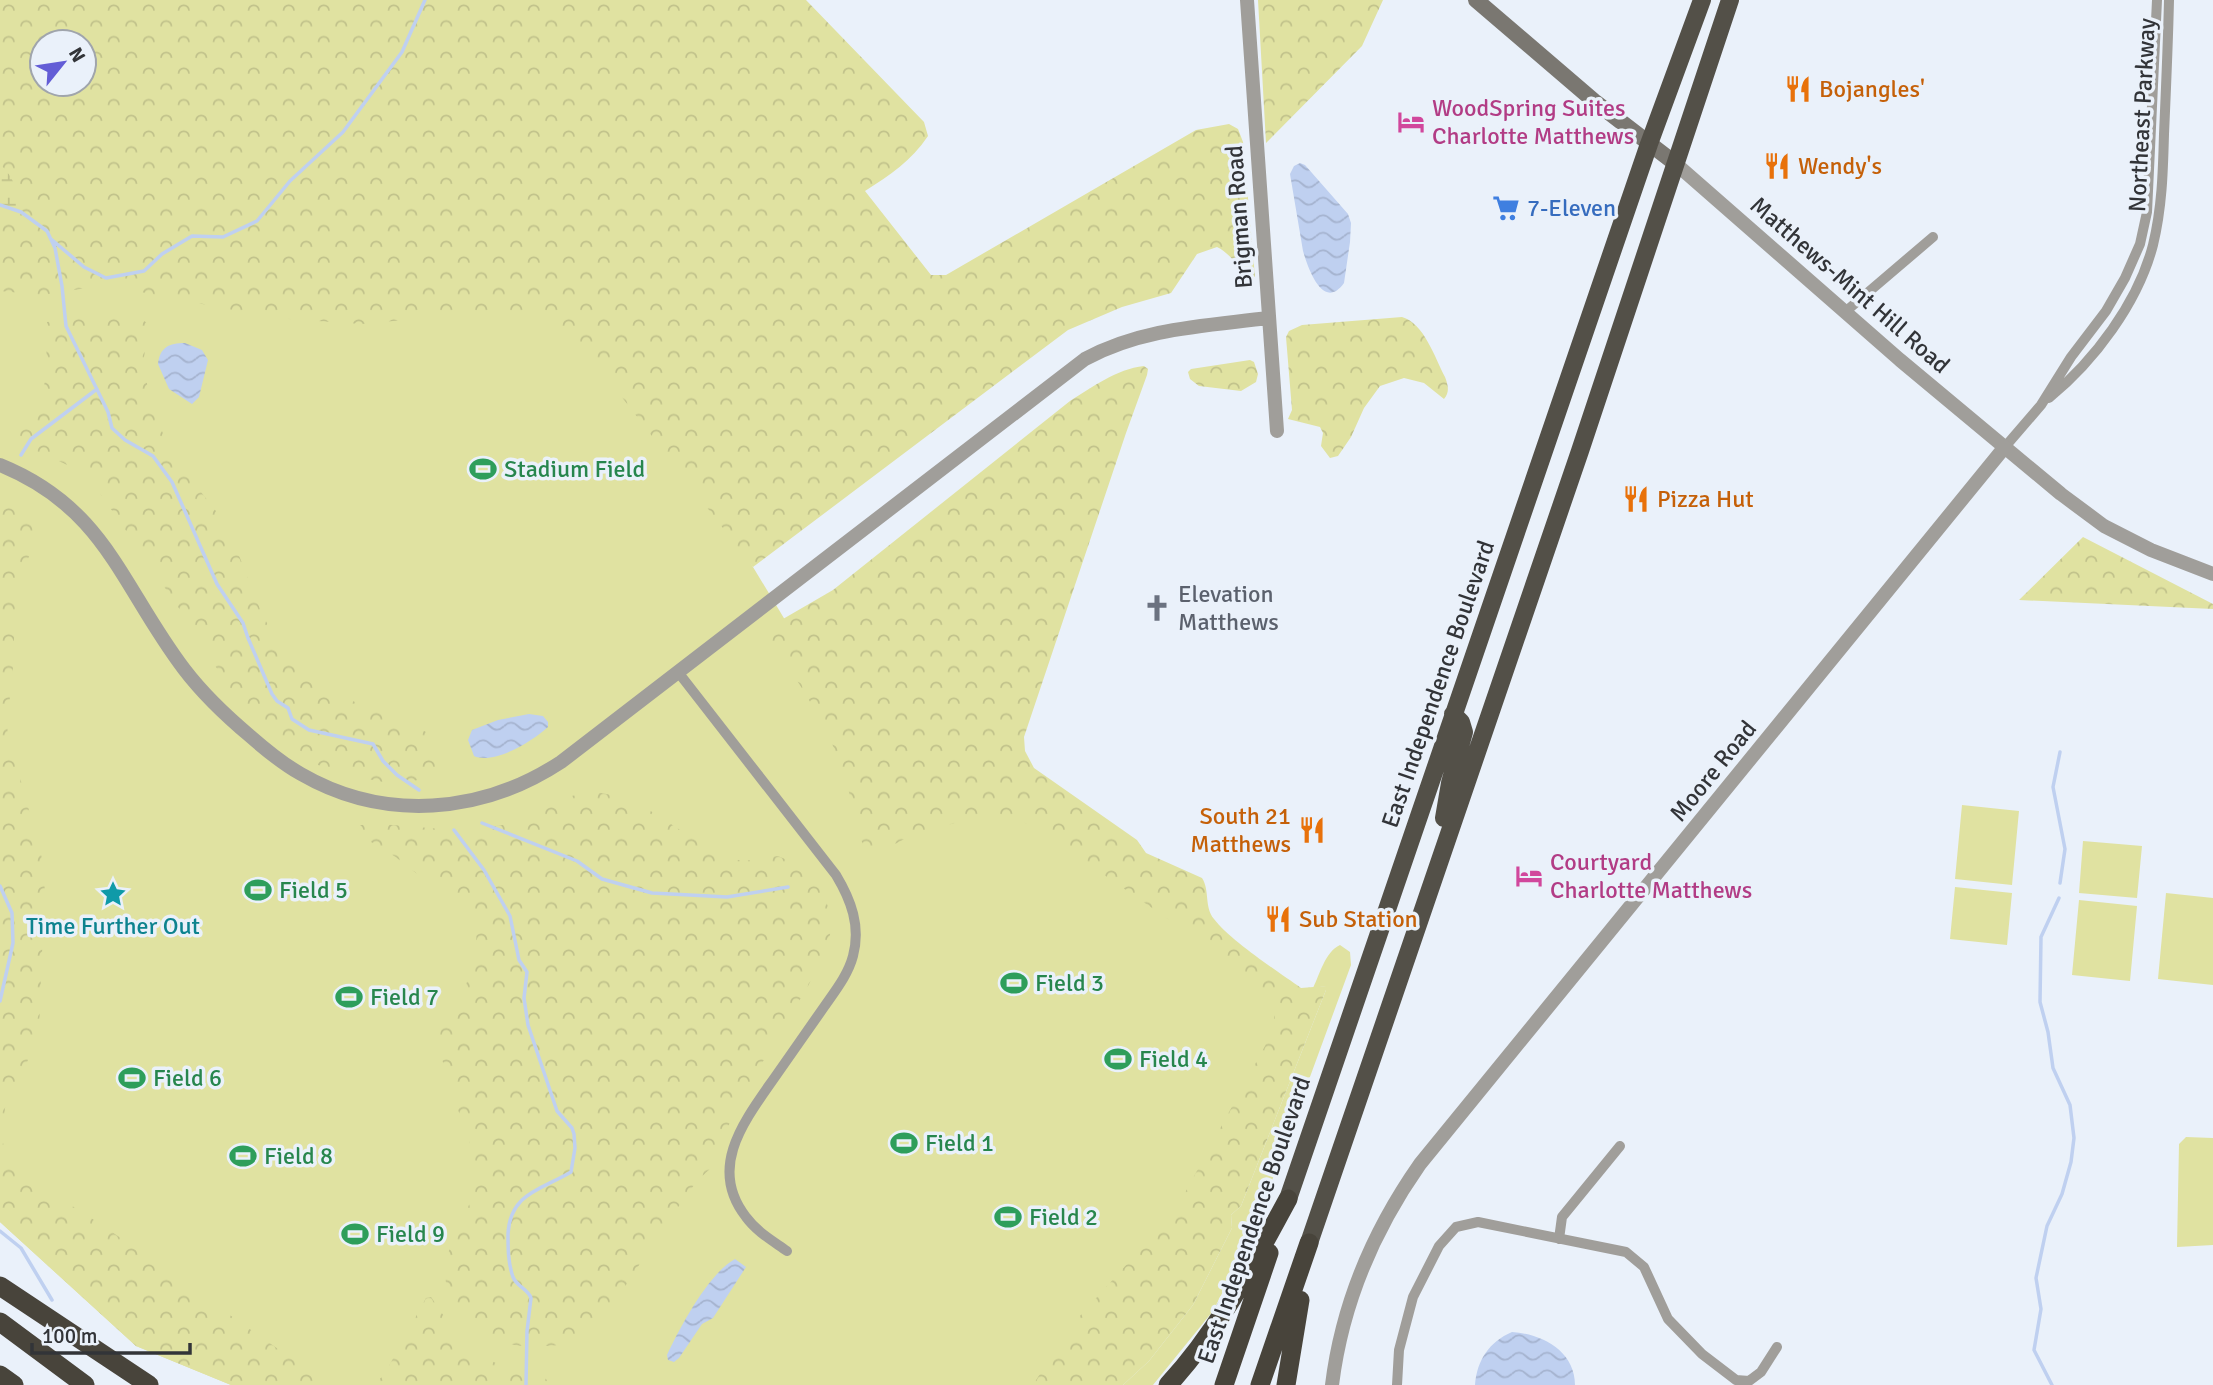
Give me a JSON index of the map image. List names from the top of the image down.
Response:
{
  "streets": {
    "highway": ["East Independence Boulevard"],
    "main road": ["Matthews-Mint Hill Road"],
    "street": ["Northeast Parkway", "Brigman Road", "Moore Road"]
  },
  "crossings": [
    ["Northeast Parkway", "Matthews-Mint Hill Road"],
    ["Northeast Parkway", "Moore Road"],
    ["Matthews-Mint Hill Road", "East Independence Boulevard"],
    ["Matthews-Mint Hill Road", "Moore Road"]
  ],
  "places": {
    "restaurant": [
      "Bojangles'",
      "Wendy's",
      "Pizza Hut",
      "South 21 Matthews",
      "Sub Station"
    ],
    "hotel": ["WoodSpring Suites Charlotte Matthews", "Courtyard Charlotte Matthews"],
    "supermarket": ["7-Eleven"],
    "sports": [
      "Stadium Field",
      "Field 5",
      "Field 3",
      "Field 7",
      "Field 4",
      "Field 6",
      "Field 1",
      "Field 8",
      "Field 2",
      "Field 9"
    ],
    "church": ["Elevation Matthews"],
    "place": ["Time Further Out"]
  },
  "scale_bar": "100 m",
  "north": "top right"
}
